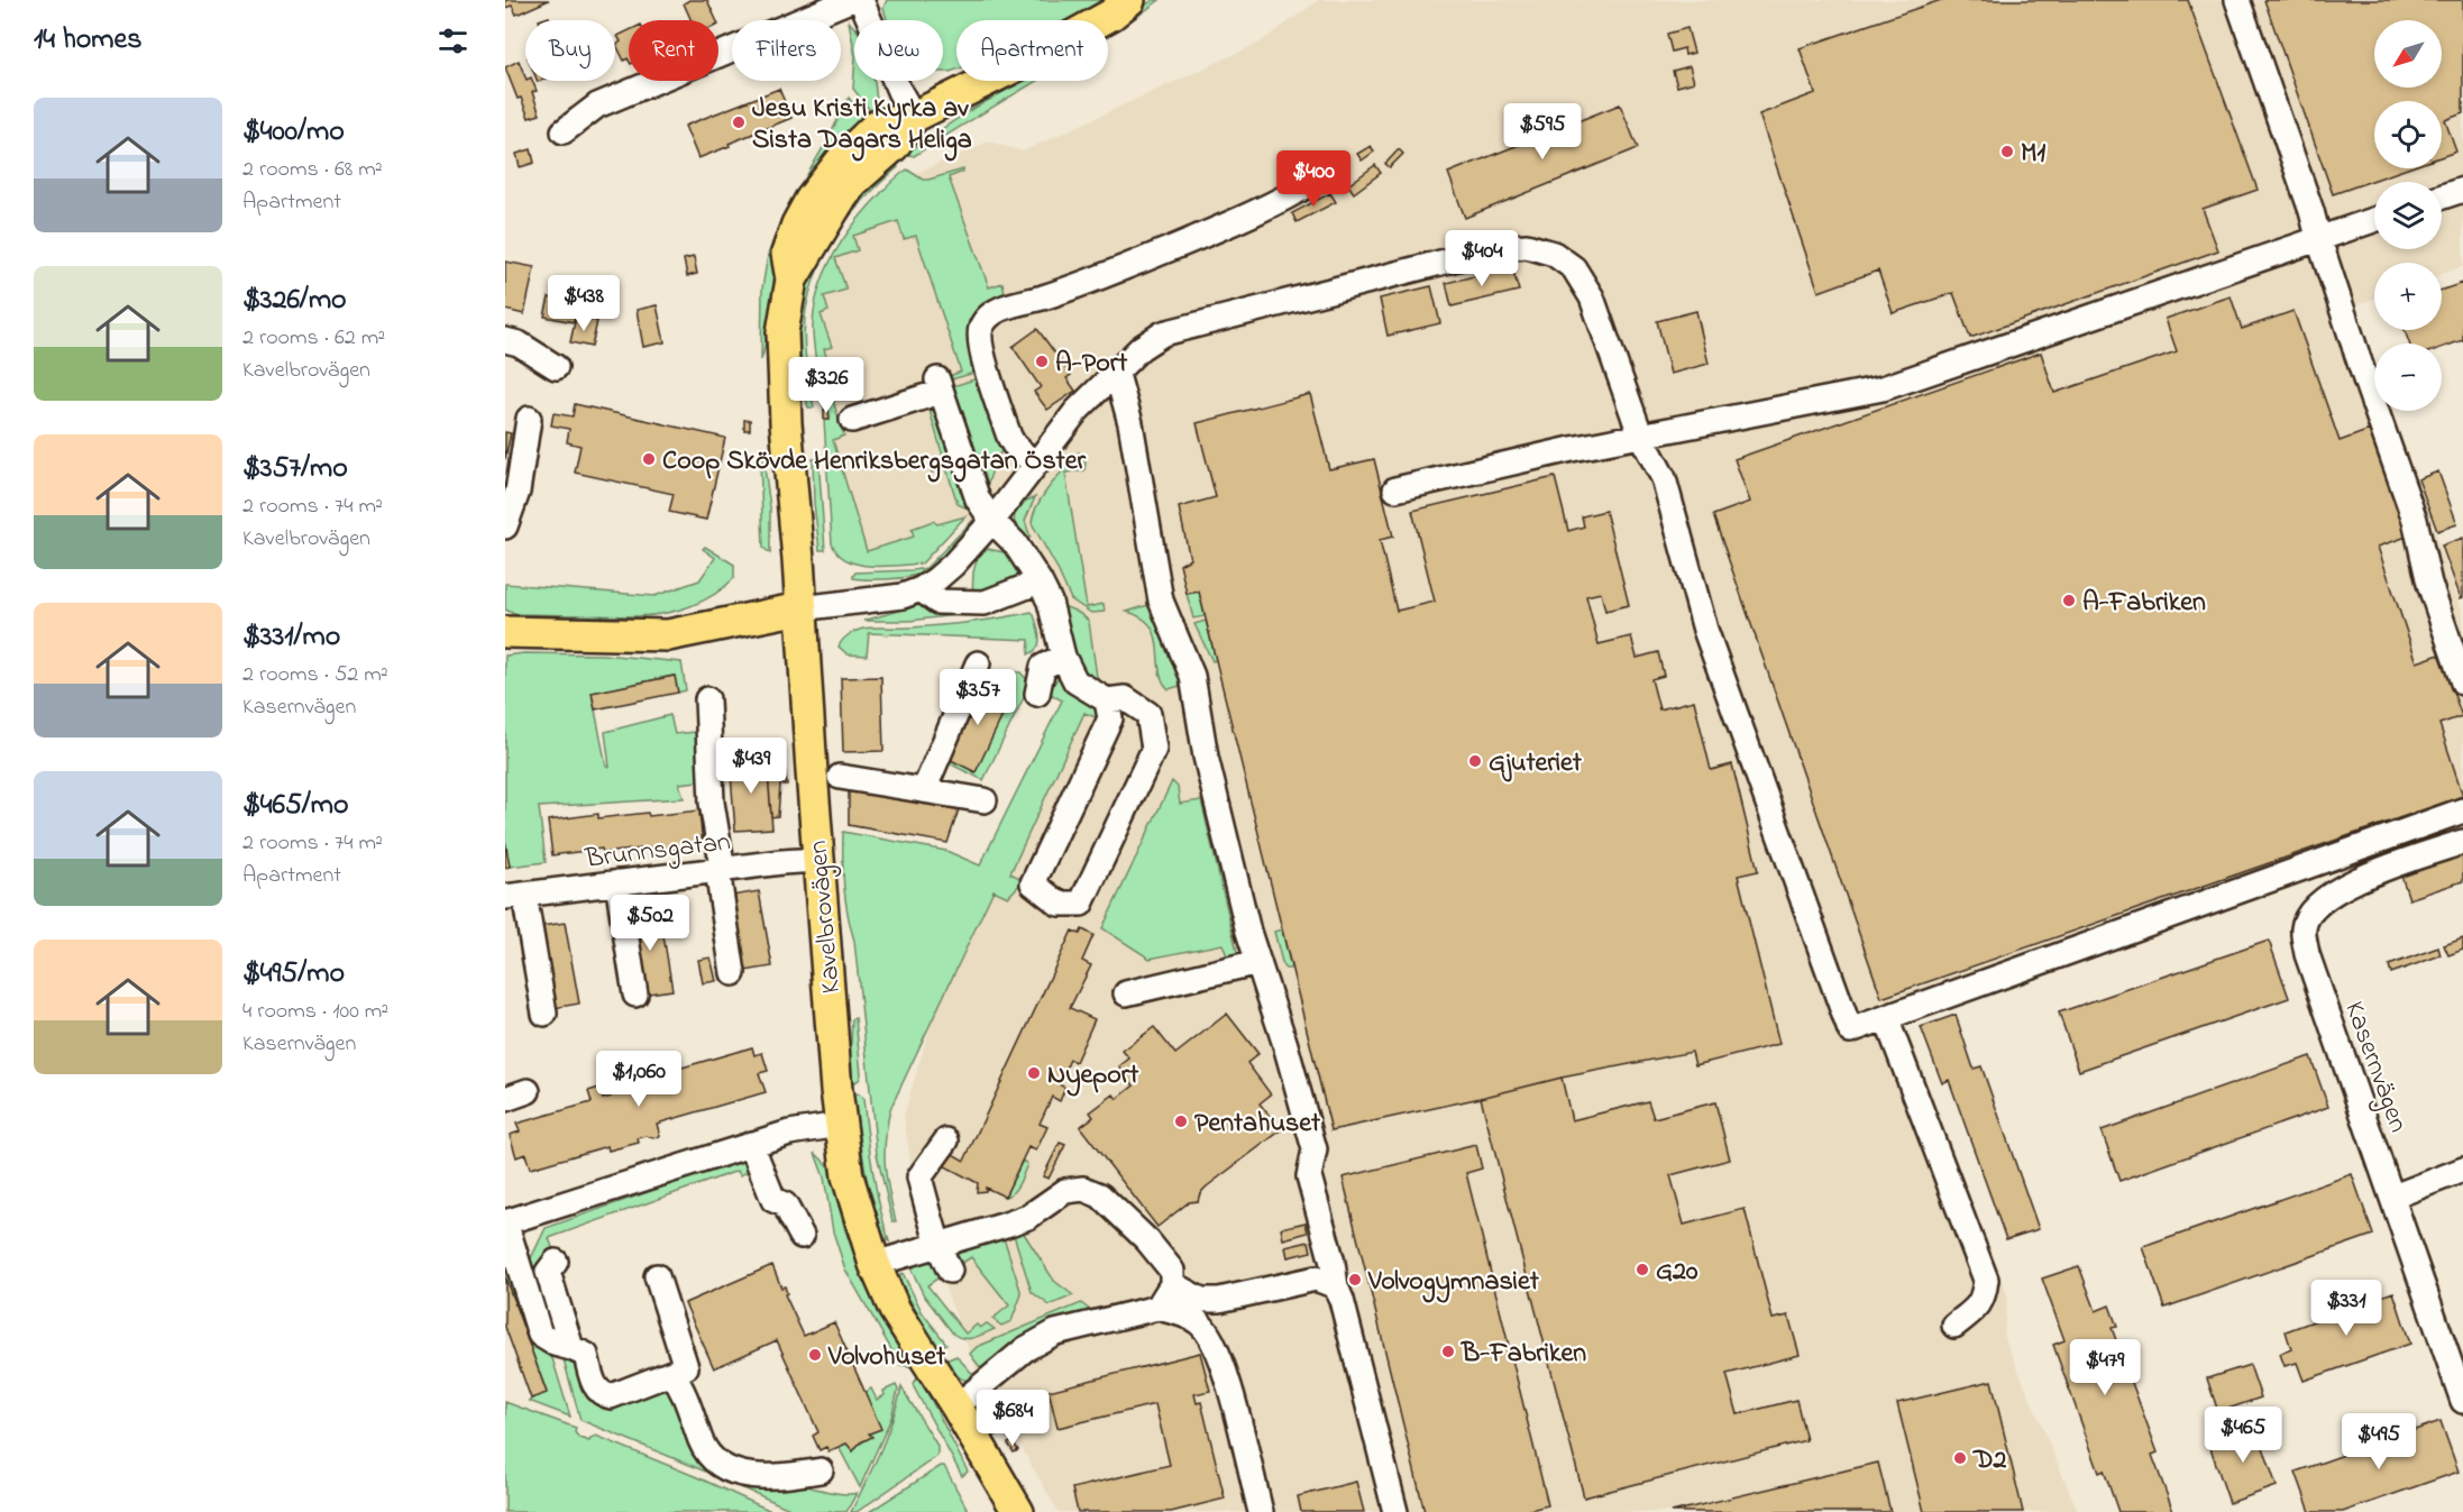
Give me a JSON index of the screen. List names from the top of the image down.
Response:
{
  "streets": {
    "main road": ["Kavelbrovägen"],
    "street": ["Brunnsgatan", "Kasernvägen"]
  },
  "crossings": [
    ["Brunnsgatan", "Kavelbrovägen"]
  ],
  "places": [
    "Jesu Kristi Kyrka av Sista Dagars Heliga",
    "M1",
    "A-Port",
    "Coop Skövde Henriksbergsgatan Öster",
    "A-Fabriken",
    "Gjuteriet",
    "Nyeport",
    "Pentahuset",
    "G20",
    "Volvogymnasiet",
    "B-Fabriken",
    "Volvohuset",
    "D2"
  ],
  "north": "bottom left",
  "page": {
    "heading": "14 homes",
    "map_buttons": ["+", "−"],
    "chip": [
      "Buy",
      "Rent",
      "Filters",
      "New",
      "Apartment"
    ],
    "list": [
      {
        "name": "$400/mo",
        "note": "2 rooms · 68 m² · Apartment"
      },
      {
        "name": "$326/mo",
        "note": "2 rooms · 62 m² · Kavelbrovägen"
      },
      {
        "name": "$357/mo",
        "note": "2 rooms · 74 m² · Kavelbrovägen"
      },
      {
        "name": "$331/mo",
        "note": "2 rooms · 52 m² · Kasernvägen"
      },
      {
        "name": "$465/mo",
        "note": "2 rooms · 74 m² · Apartment"
      },
      {
        "name": "$495/mo",
        "note": "4 rooms · 100 m² · Kasernvägen"
      }
    ],
    "price": [
      "$595",
      "$400",
      "$404",
      "$438",
      "$326",
      "$357",
      "$439",
      "$502",
      "$1,060",
      "$331",
      "$479",
      "$684",
      "$465",
      "$495"
    ]
  }
}
